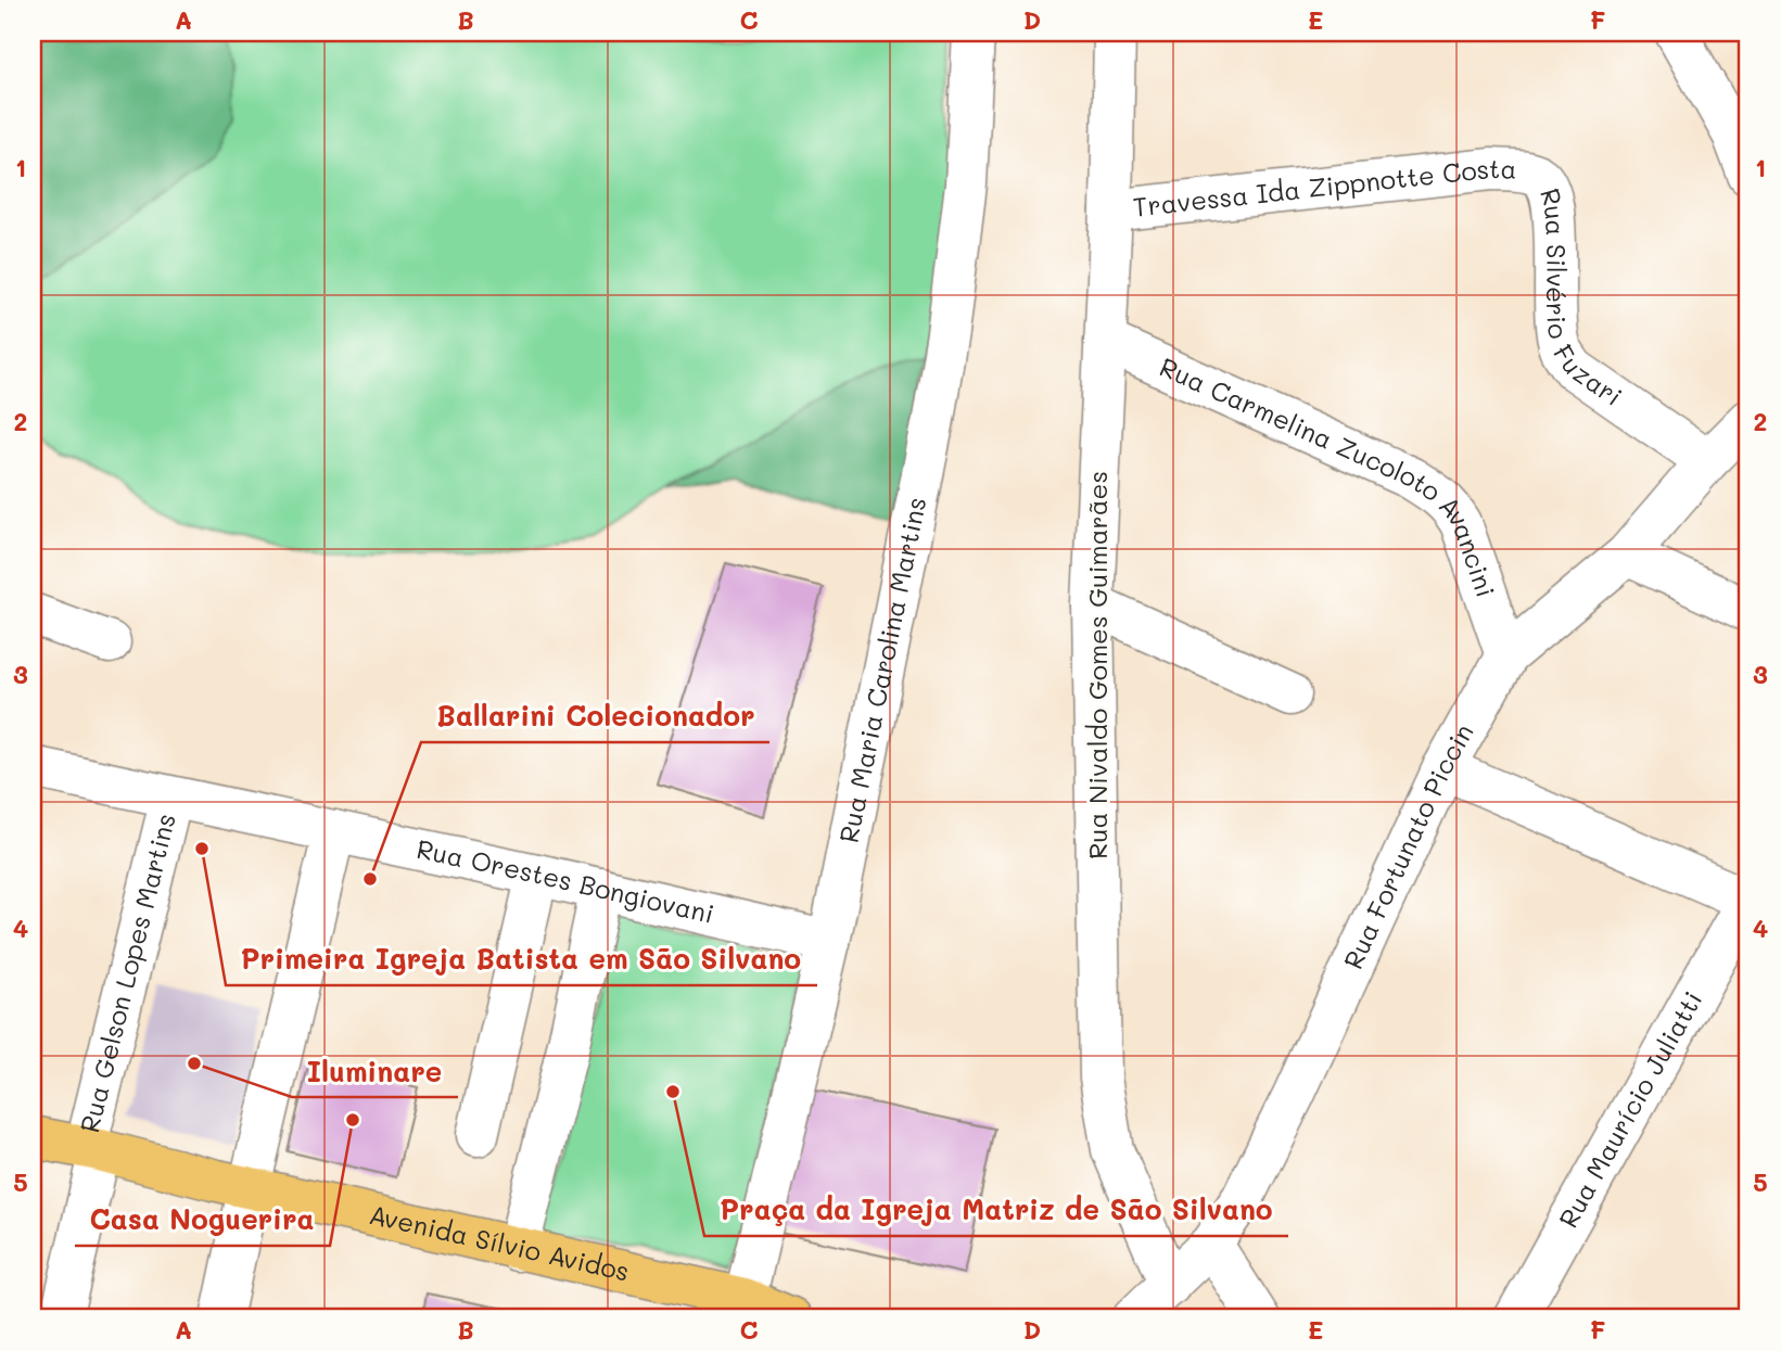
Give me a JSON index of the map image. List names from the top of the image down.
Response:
{
  "streets": {
    "main road": ["Avenida Sílvio Avidos"],
    "street": [
      "Travessa Ida Zippnotte Costa",
      "Rua Silvério Fuzari",
      "Rua Carmelina Zucoloto Avancini",
      "Rua Nivaldo Gomes Guimarães",
      "Rua Maria Carolina Martins",
      "Rua Fortunato Piccin",
      "Rua Orestes Bongiovani",
      "Rua Gelson Lopes Martins",
      "Rua Maurício Juliatti"
    ]
  },
  "crossings": [
    ["Travessa Ida Zippnotte Costa", "Rua Silvério Fuzari"],
    ["Travessa Ida Zippnotte Costa", "Rua Nivaldo Gomes Guimarães"],
    ["Rua Silvério Fuzari", "Rua Fortunato Piccin"],
    ["Rua Carmelina Zucoloto Avancini", "Rua Nivaldo Gomes Guimarães"],
    ["Rua Carmelina Zucoloto Avancini", "Rua Fortunato Piccin"],
    ["Rua Nivaldo Gomes Guimarães", "Rua Fortunato Piccin"],
    ["Rua Maria Carolina Martins", "Rua Orestes Bongiovani"],
    ["Rua Maria Carolina Martins", "Avenida Sílvio Avidos"],
    ["Rua Orestes Bongiovani", "Rua Gelson Lopes Martins"],
    ["Rua Gelson Lopes Martins", "Avenida Sílvio Avidos"]
  ],
  "places": [
    "Primeira Igreja Batista em São Silvano",
    "Ballarini Colecionador",
    "Iluminare",
    "Praça da Igreja Matriz de São Silvano",
    "Casa Noguerira"
  ],
  "grid": {
    "columns": [
      "A",
      "B",
      "C",
      "D",
      "E",
      "F"
    ],
    "rows": [
      "1",
      "2",
      "3",
      "4",
      "5"
    ]
  }
}
